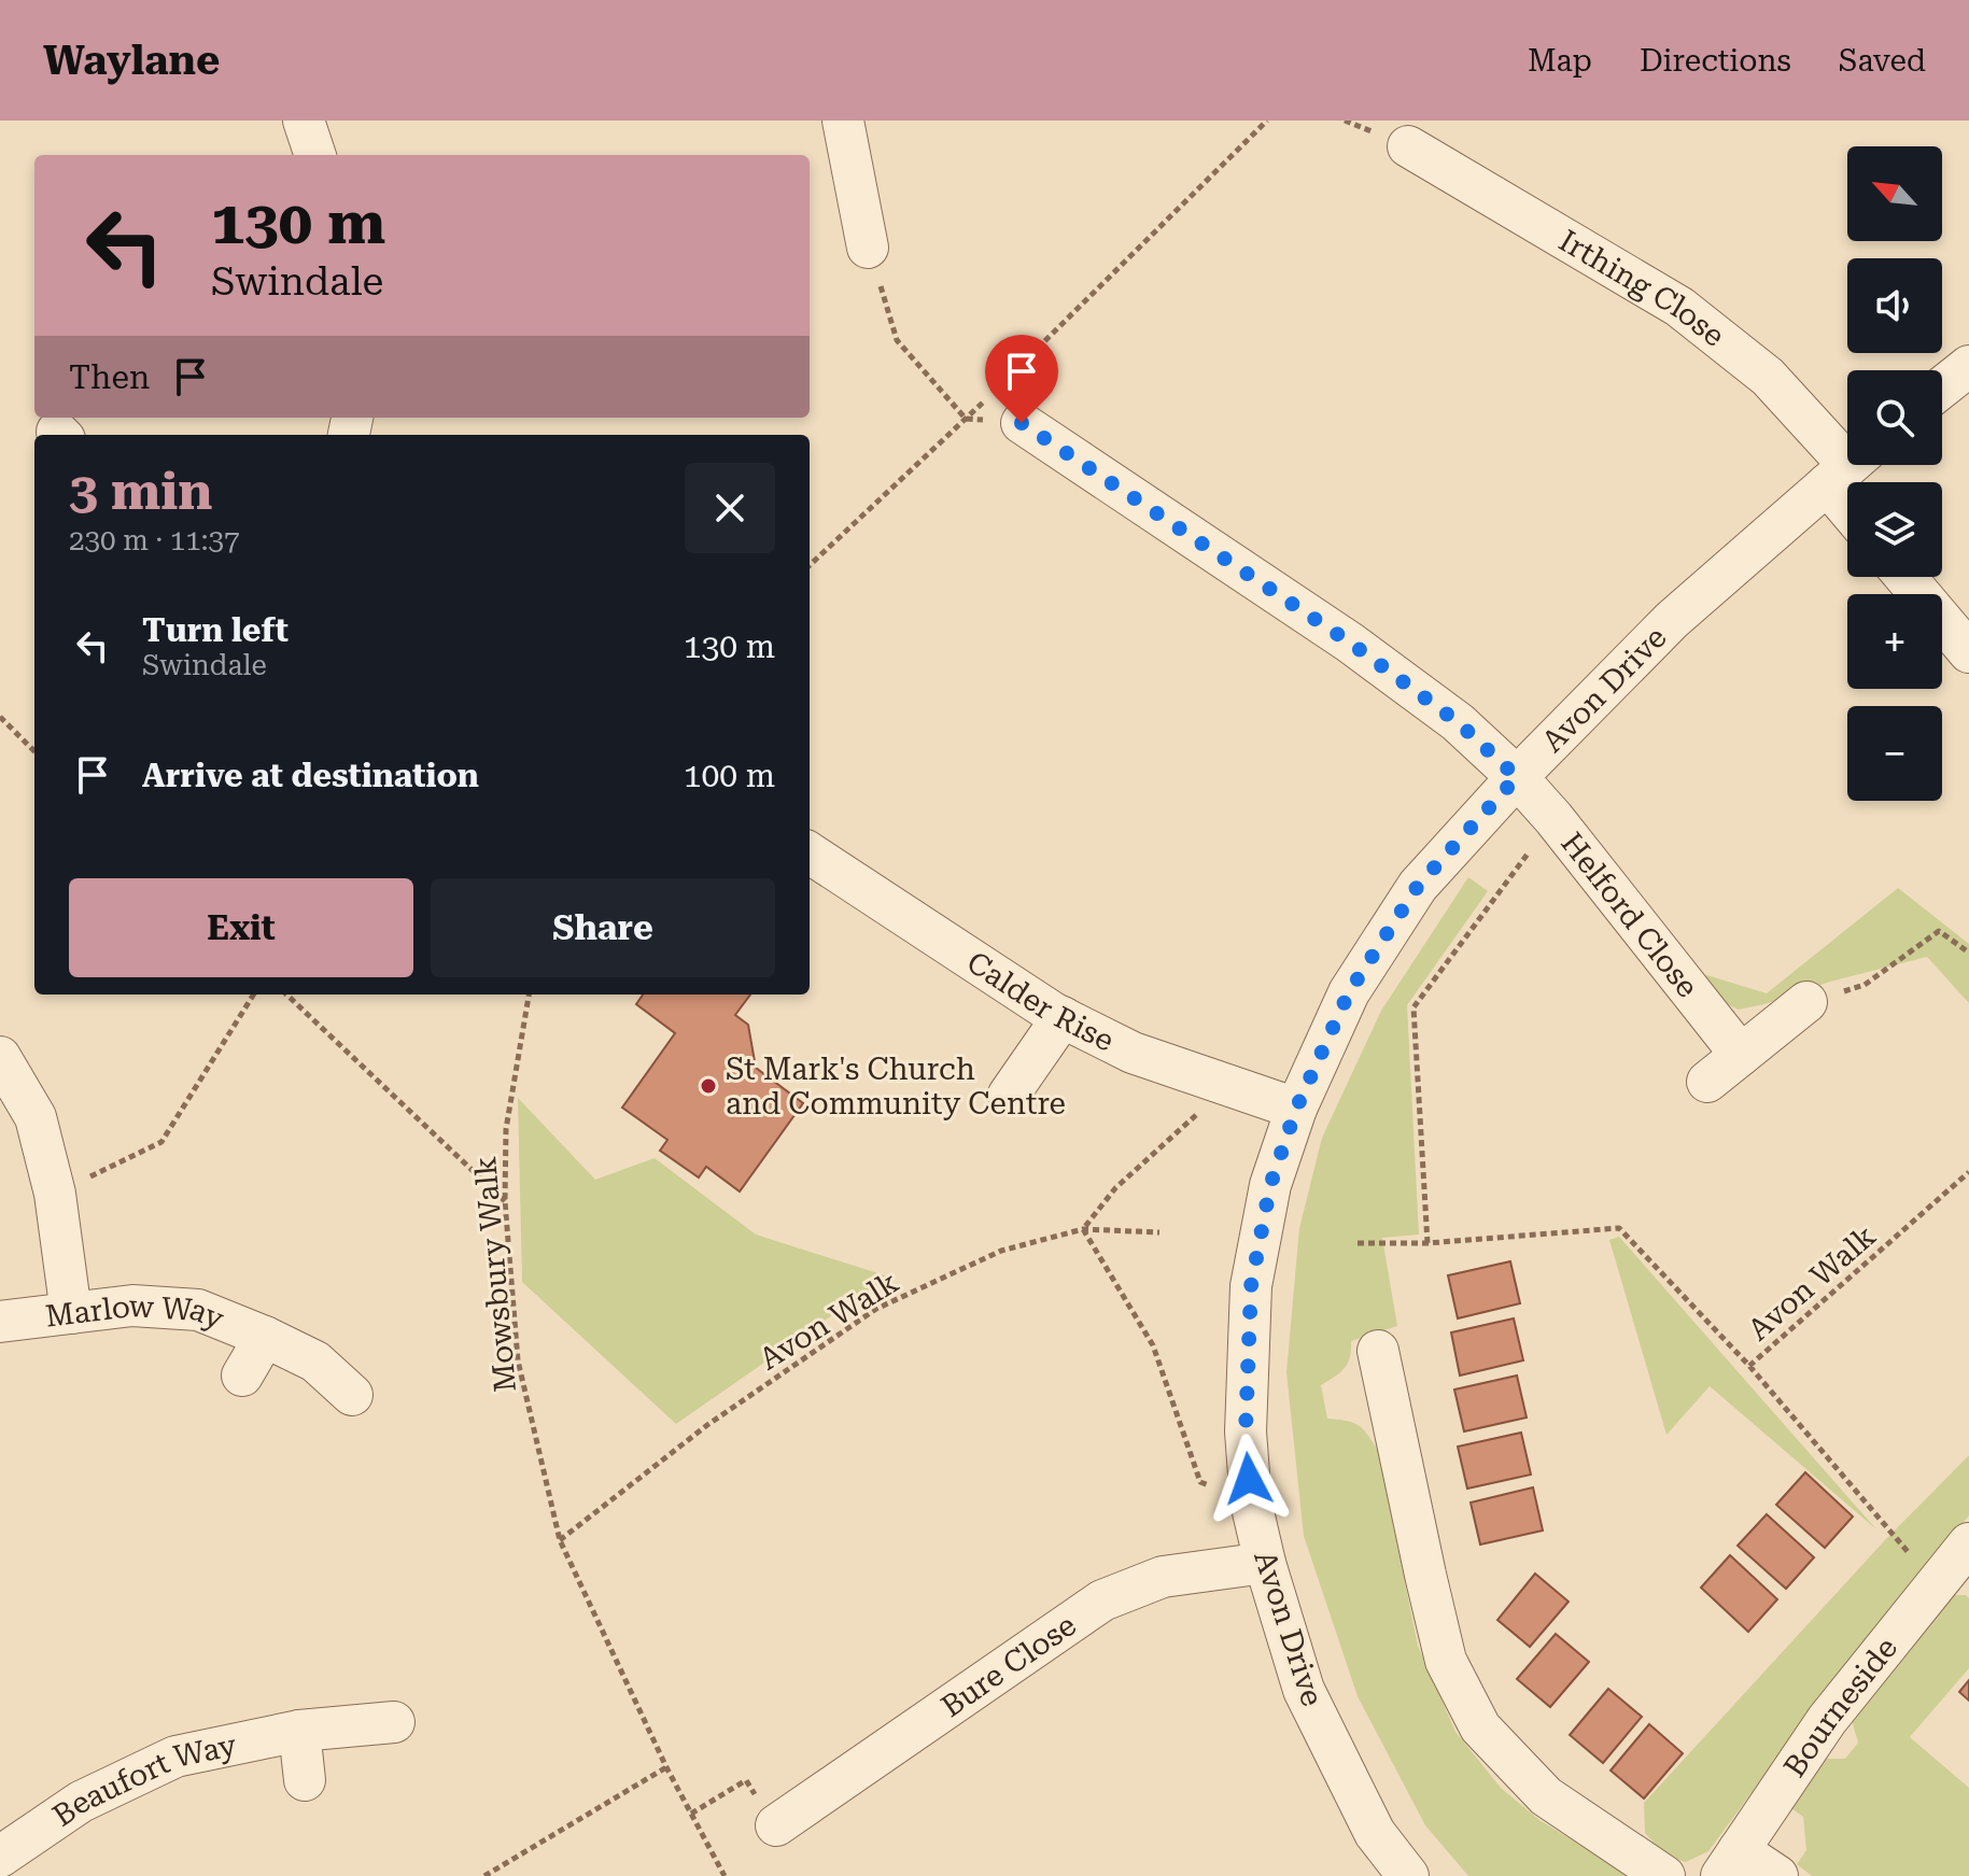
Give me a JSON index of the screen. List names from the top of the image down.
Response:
{
  "streets": {
    "street": [
      "Irthing Close",
      "Avon Drive",
      "Helford Close",
      "Calder Rise",
      "Marlow Way",
      "Bure Close",
      "Bourneside",
      "Beaufort Way"
    ],
    "path": ["Mowsbury Walk", "Avon Walk"]
  },
  "crossings": [
    ["Irthing Close", "Avon Drive"],
    ["Avon Drive", "Helford Close"],
    ["Avon Drive", "Calder Rise"],
    ["Avon Drive", "Bure Close"],
    ["Mowsbury Walk", "Avon Walk"]
  ],
  "places": ["St Mark's Church and Community Centre"],
  "north": "top left",
  "page": {
    "header": "Waylane",
    "nav": ["Map", "Directions", "Saved"],
    "map_buttons": ["+", "−"],
    "turn": ["130 m", "Swindale"],
    "then": "Then",
    "heading": ["3 min", "230 m · 11:37"],
    "list": [
      {
        "name": "Turn left",
        "note": "Swindale",
        "value": "130 m"
      },
      {
        "name": "Arrive at destination",
        "value": "100 m"
      }
    ],
    "buttons": ["Exit", "Share"]
  }
}
